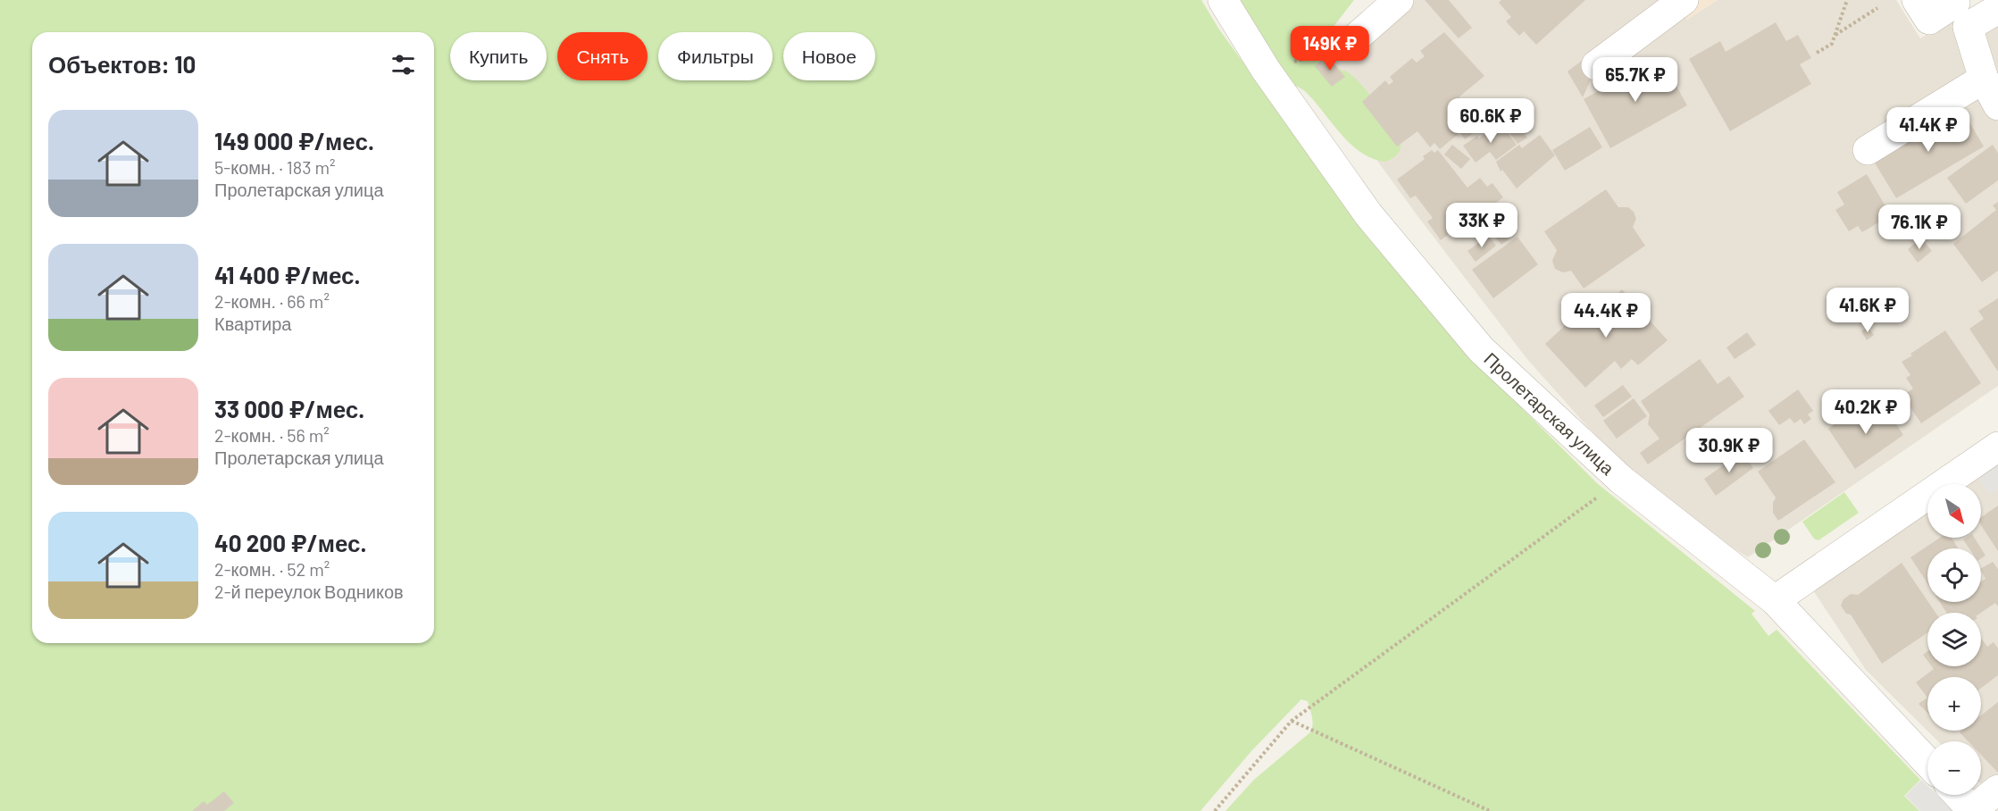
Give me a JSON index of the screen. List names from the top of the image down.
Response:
{
  "streets": {
    "street": ["Пролетарская улица"]
  },
  "north": "bottom right",
  "page": {
    "price": [
      "149K ₽",
      "65.7K ₽",
      "60.6K ₽",
      "41.4K ₽",
      "33K ₽",
      "76.1K ₽",
      "41.6K ₽",
      "44.4K ₽",
      "40.2K ₽",
      "30.9K ₽"
    ],
    "chip": [
      "Купить",
      "Снять",
      "Фильтры",
      "Новое"
    ],
    "heading": "Объектов: 10",
    "list": [
      {
        "name": "149 000 ₽/мес.",
        "note": "5-комн. · 183 m² · Пролетарская улица"
      },
      {
        "name": "41 400 ₽/мес.",
        "note": "2-комн. · 66 m² · Квартира"
      },
      {
        "name": "33 000 ₽/мес.",
        "note": "2-комн. · 56 m² · Пролетарская улица"
      },
      {
        "name": "40 200 ₽/мес.",
        "note": "2-комн. · 52 m² · 2-й переулок Водников"
      }
    ],
    "map_buttons": ["+", "−"]
  }
}
